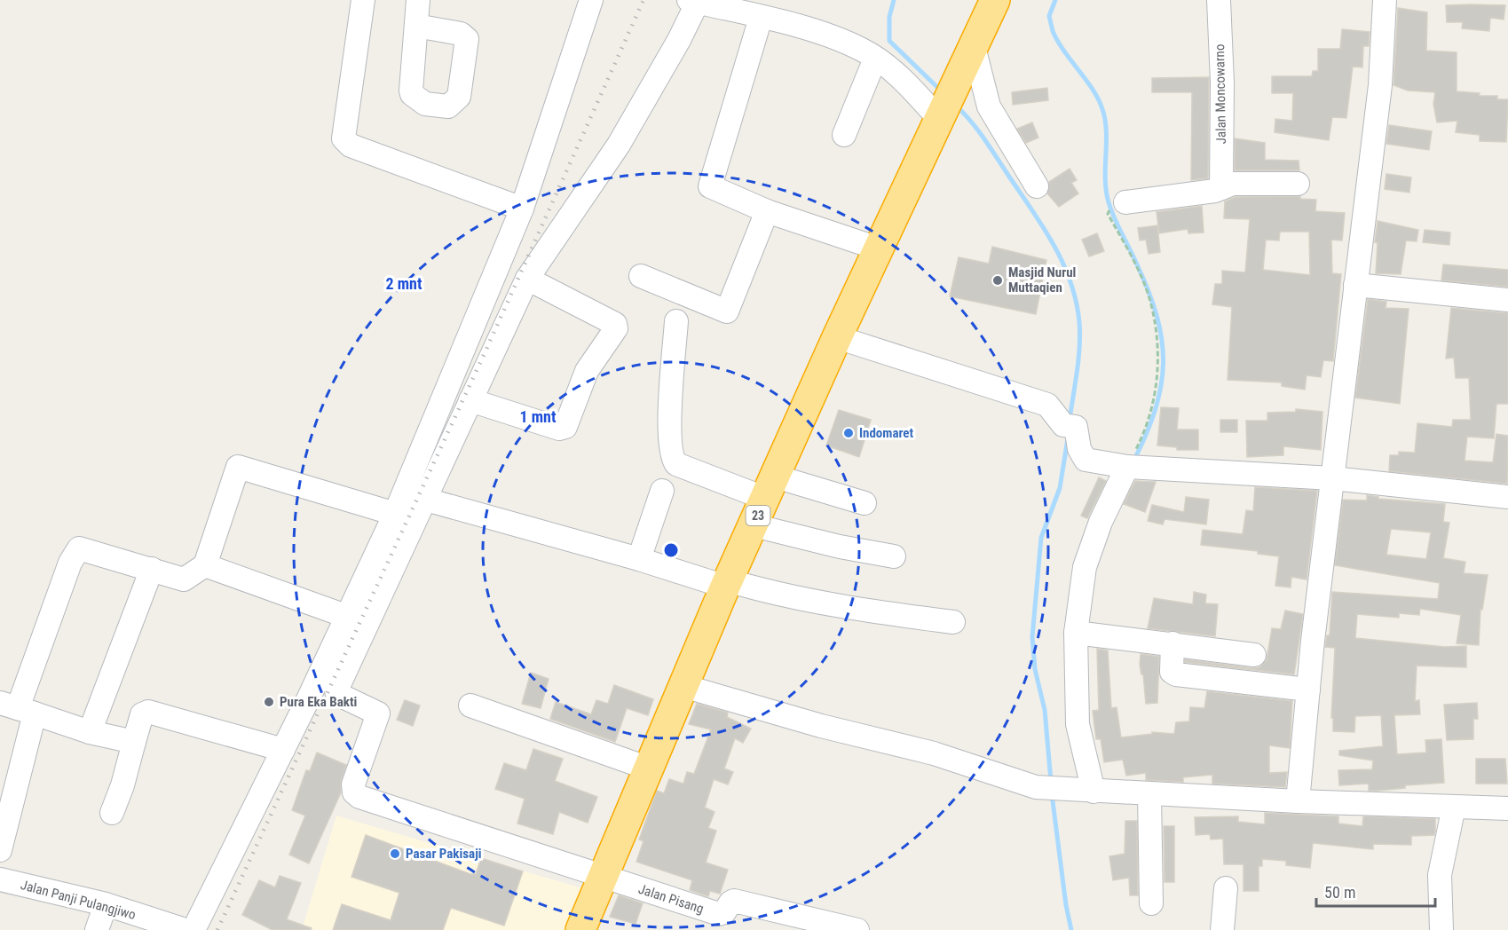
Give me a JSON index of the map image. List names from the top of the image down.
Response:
{
  "streets": {
    "highway": ["23"],
    "street": ["Jalan Moncowarno", "Jalan Pisang", "Jalan Panji Pulangjiwo"]
  },
  "crossings": [
    ["23", "Jalan Pisang"]
  ],
  "places": [
    "Masjid Nurul Muttaqien",
    "Indomaret",
    "Pura Eka Bakti",
    "Pasar Pakisaji"
  ],
  "scale_bar": "50 m",
  "rings": ["2 mnt", "1 mnt"]
}
